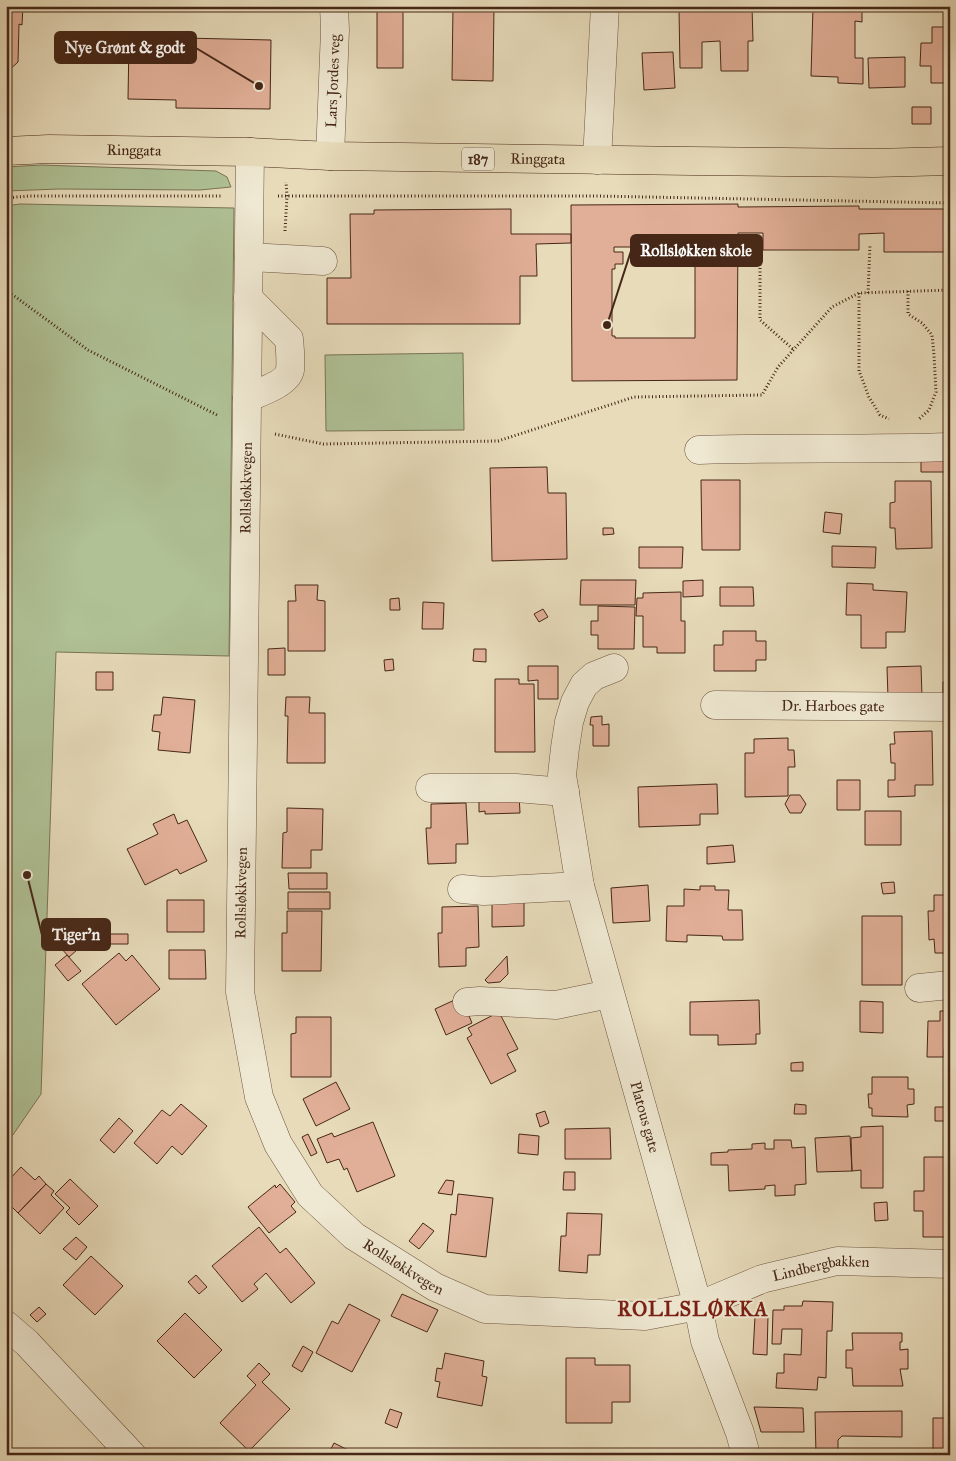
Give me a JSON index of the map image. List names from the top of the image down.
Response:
{
  "streets": {
    "main road": ["Ringgata", "187"],
    "street": [
      "Lars Jordes veg",
      "Rollsløkkvegen",
      "Dr. Harboes gate",
      "Platous gate",
      "Lindbergbakken"
    ]
  },
  "crossings": [
    ["Lars Jordes veg", "Ringgata"],
    ["Ringgata", "Rollsløkkvegen"],
    ["Rollsløkkvegen", "Platous gate"],
    ["Rollsløkkvegen", "Lindbergbakken"],
    ["Platous gate", "Lindbergbakken"]
  ],
  "districts": ["ROLLSLØKKA"],
  "places": ["Nye Grønt & godt", "Rollsløkken skole", "Tiger'n"]
}
